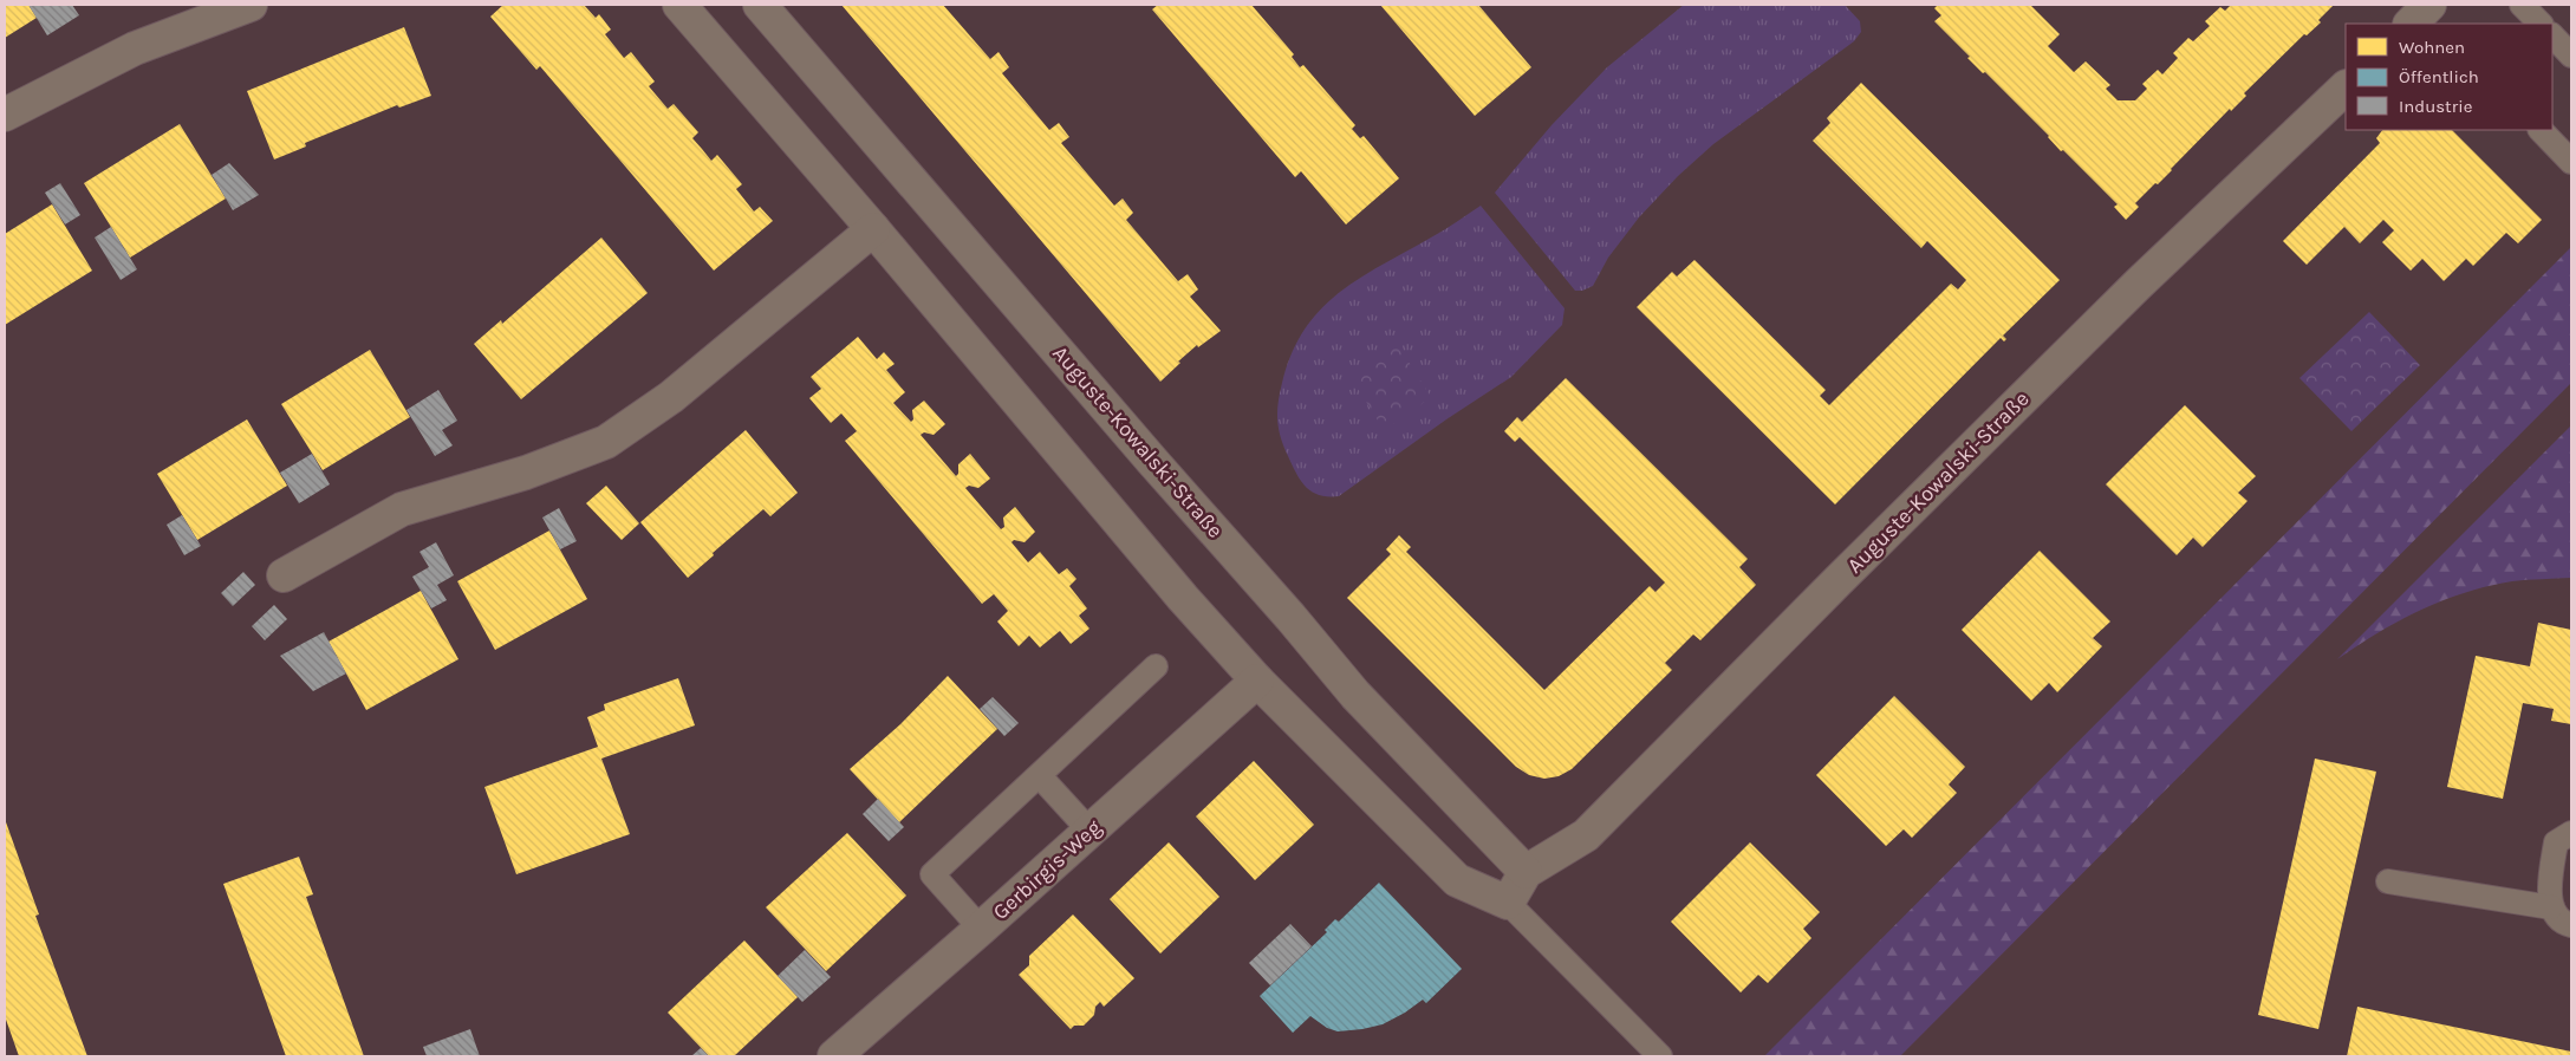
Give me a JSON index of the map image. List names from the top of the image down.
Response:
{
  "streets": {
    "street": ["Auguste-Kowalski-Straße", "Gerbirgis-Weg"]
  },
  "legend": ["Wohnen", "Öffentlich", "Industrie"]
}
